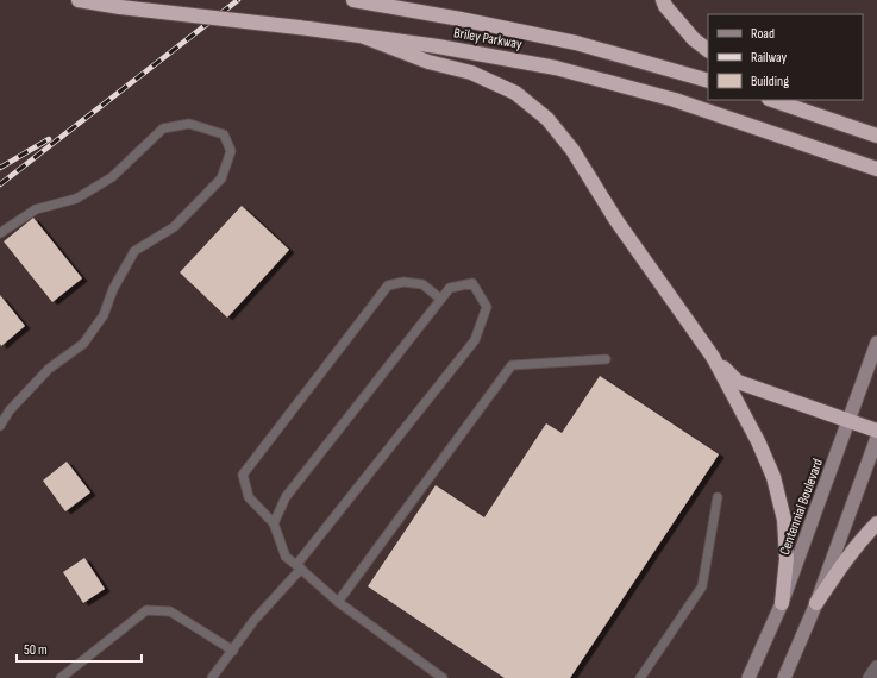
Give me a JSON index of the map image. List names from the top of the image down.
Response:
{
  "streets": {
    "highway": ["Briley Parkway"],
    "main road": ["Centennial Boulevard"]
  },
  "legend": ["Road", "Railway", "Building"],
  "scale_bar": "50 m"
}
